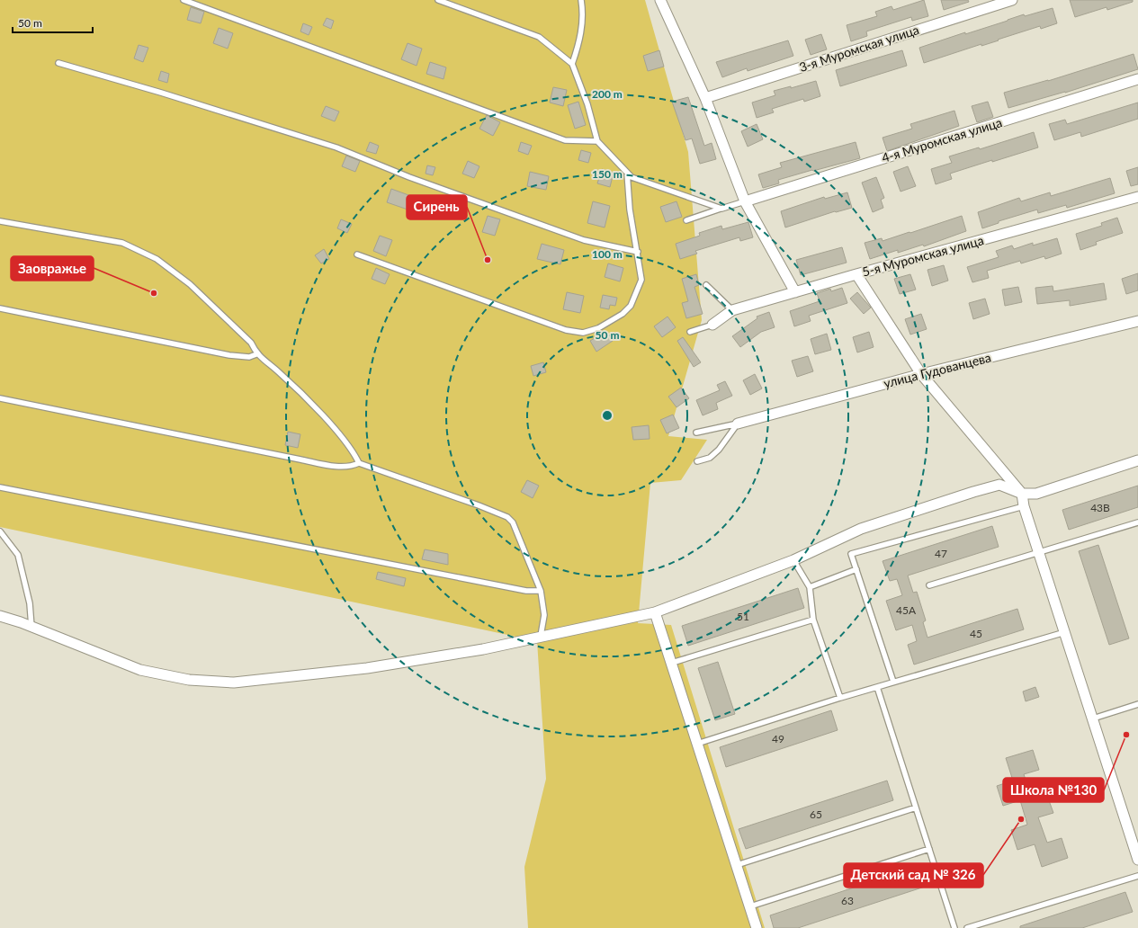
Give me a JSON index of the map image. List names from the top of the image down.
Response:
{
  "streets": {
    "street": [
      "3-я Муромская улица",
      "4-я Муромская улица",
      "5-я Муромская улица",
      "улица Гудованцева"
    ]
  },
  "places": [
    "Сирень",
    "Заовражье",
    "Школа №130",
    "Детский сад № 326"
  ],
  "house_numbers": [
    "43В",
    "47",
    "45А",
    "51",
    "45",
    "49",
    "65",
    "63"
  ],
  "scale_bar": "50 m",
  "rings": [
    "200 m",
    "150 m",
    "100 m",
    "50 m"
  ]
}
